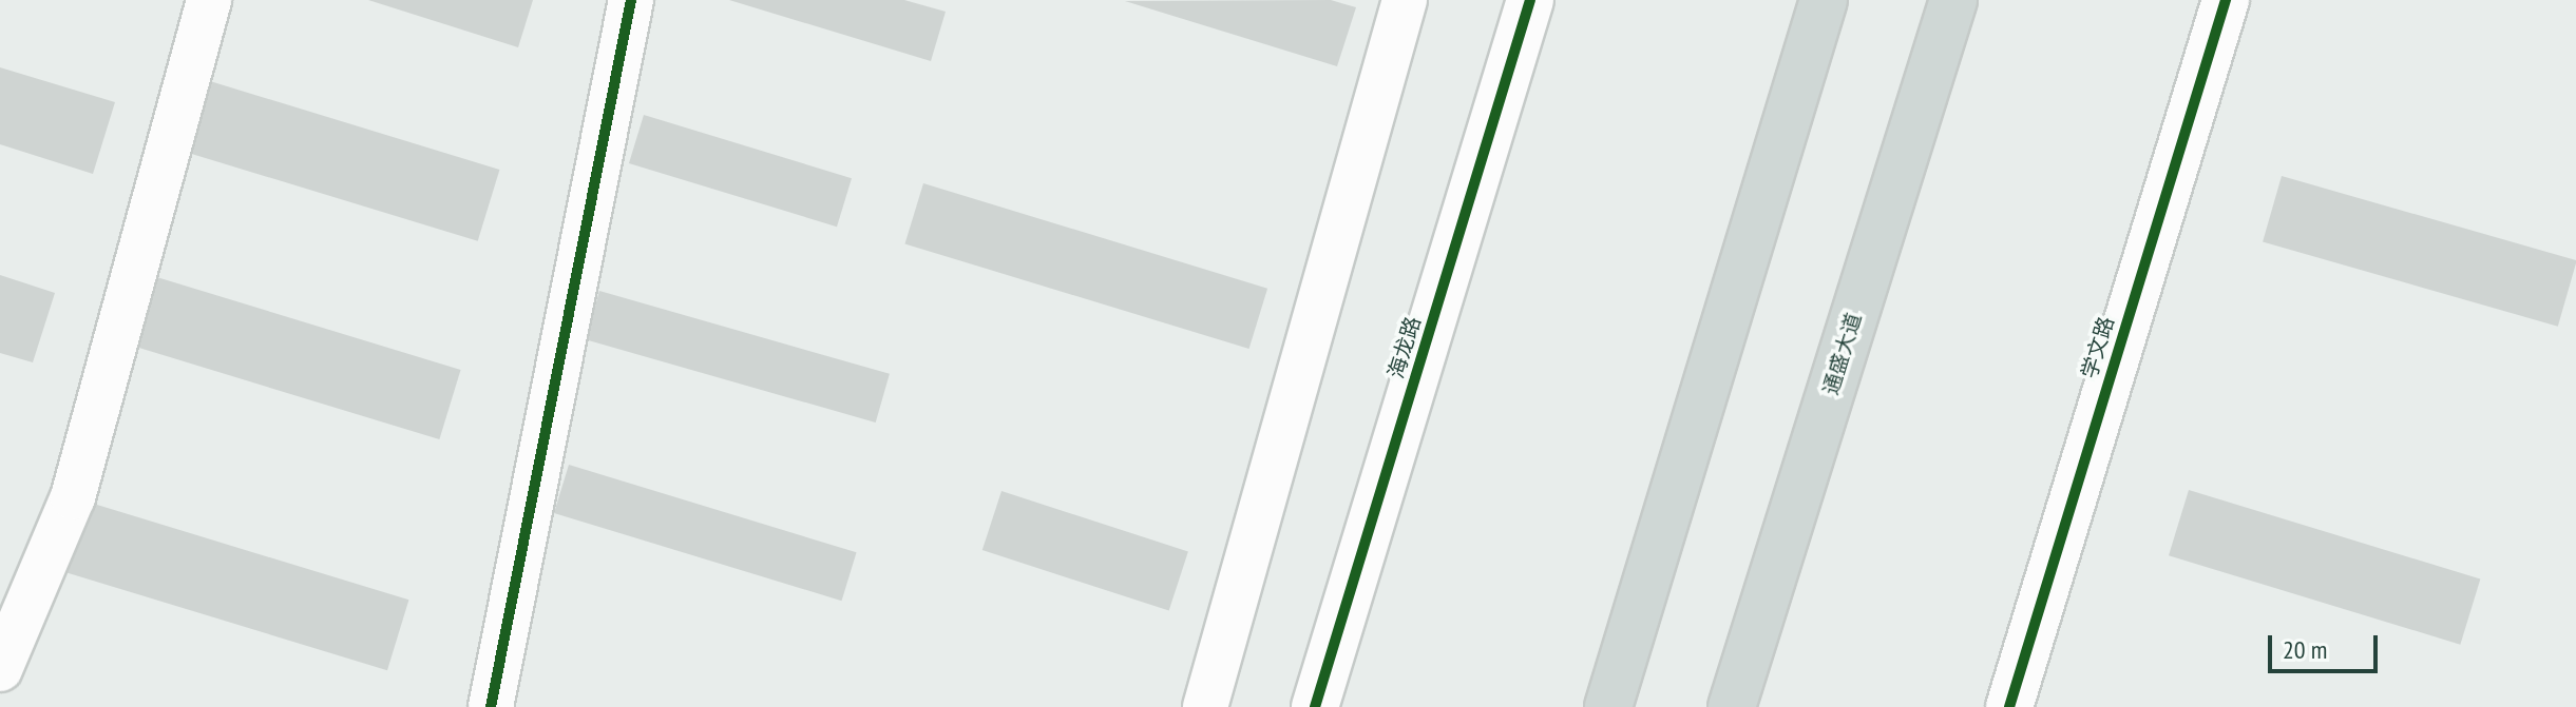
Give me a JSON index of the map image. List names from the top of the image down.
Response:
{
  "streets": {
    "main road": ["通盛大道"],
    "street": ["海龙路", "学文路"]
  },
  "scale_bar": "20 m"
}
